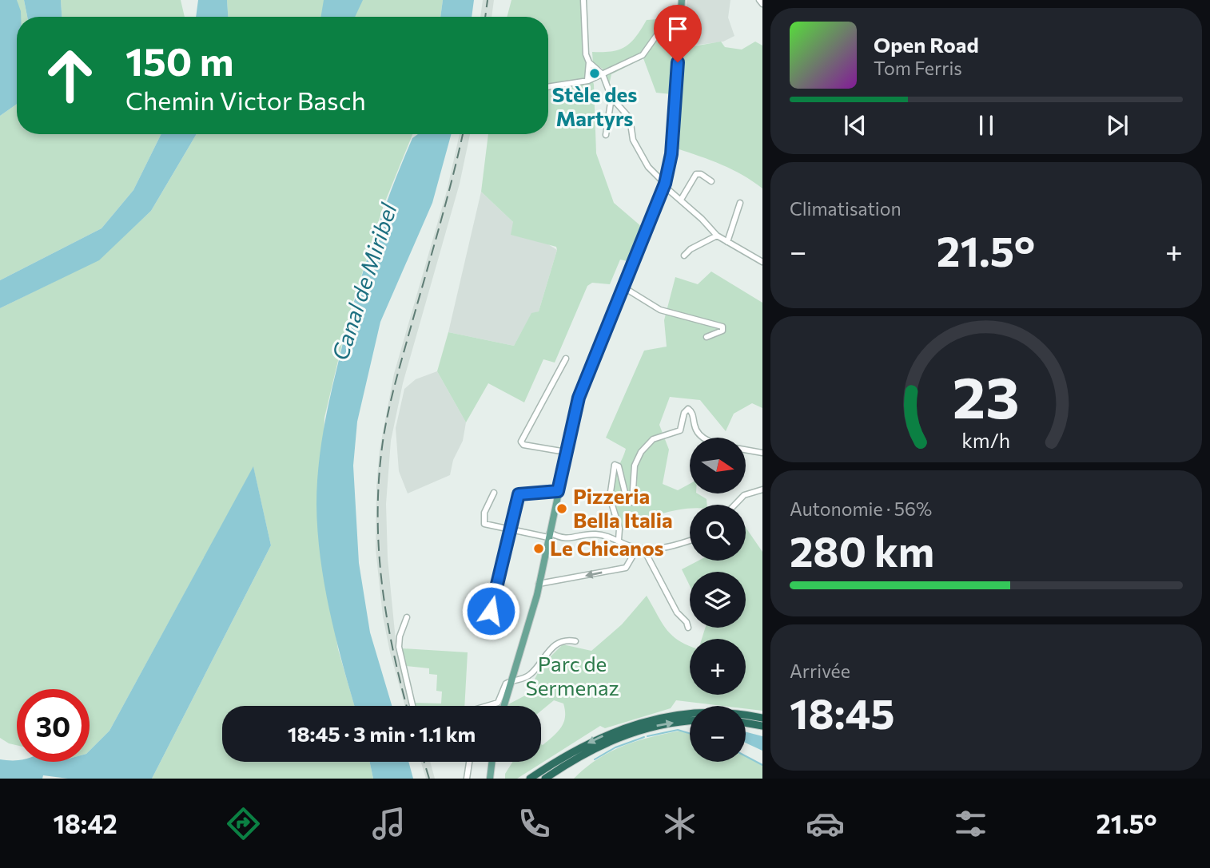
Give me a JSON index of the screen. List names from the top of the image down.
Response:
{
  "water": ["Canal de Miribel"],
  "parks": ["Parc de Sermenaz"],
  "places": ["Stèle des Martyrs", "Pizzeria Bella Italia", "Le Chicanos"],
  "north": "right",
  "page": {
    "turn": ["150 m", "Chemin Victor Basch"],
    "song": ["Open Road", "Tom Ferris"],
    "tile": [
      "Climatisation",
      ["Autonomie · 56%", "280 km"],
      ["Arrivée", "18:45"]
    ],
    "heat": ["−", "21.5°", "+"],
    "map_buttons": ["+", "−"],
    "limit": "30",
    "trip": "18:45 · 3 min · 1.1 km",
    "tabs": ["18:42", "21.5°"],
    "gauge": ["23", "km/h"]
  }
}
